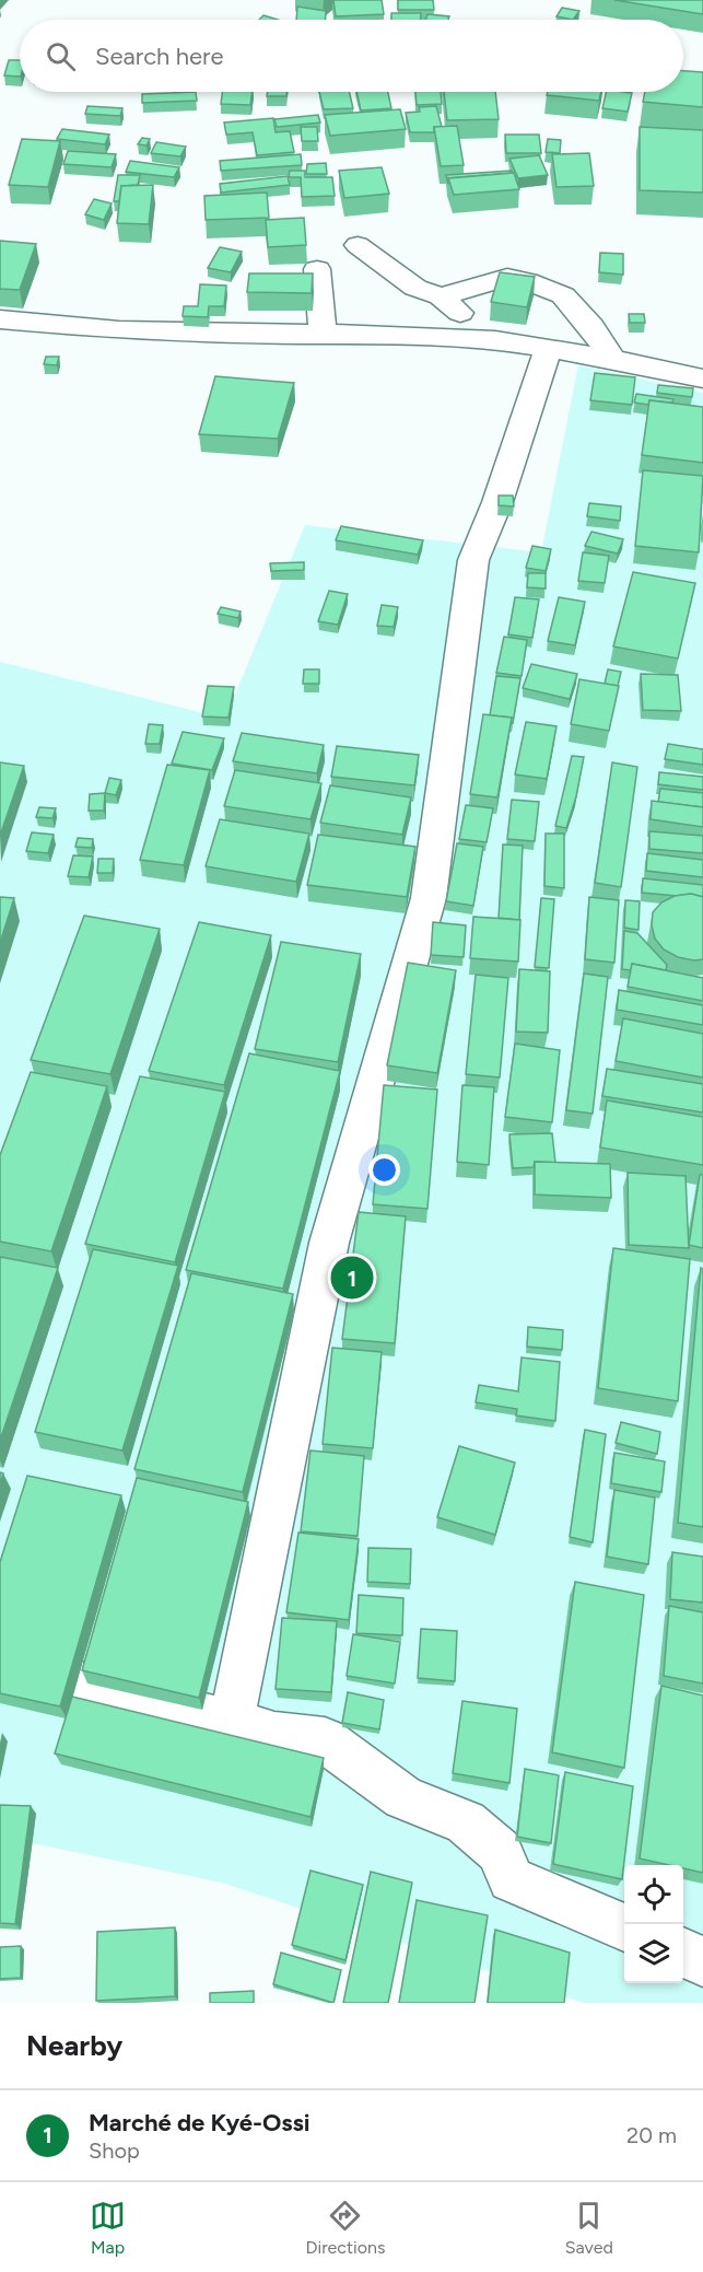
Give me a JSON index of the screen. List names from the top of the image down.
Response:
{
  "page": {
    "search": "Search here",
    "pins": "1",
    "heading": "Nearby",
    "list": [
      {
        "mark": "1",
        "name": "Marché de Kyé-Ossi",
        "note": "Shop",
        "value": "20 m"
      }
    ],
    "nav": ["Map", "Directions", "Saved"]
  }
}
